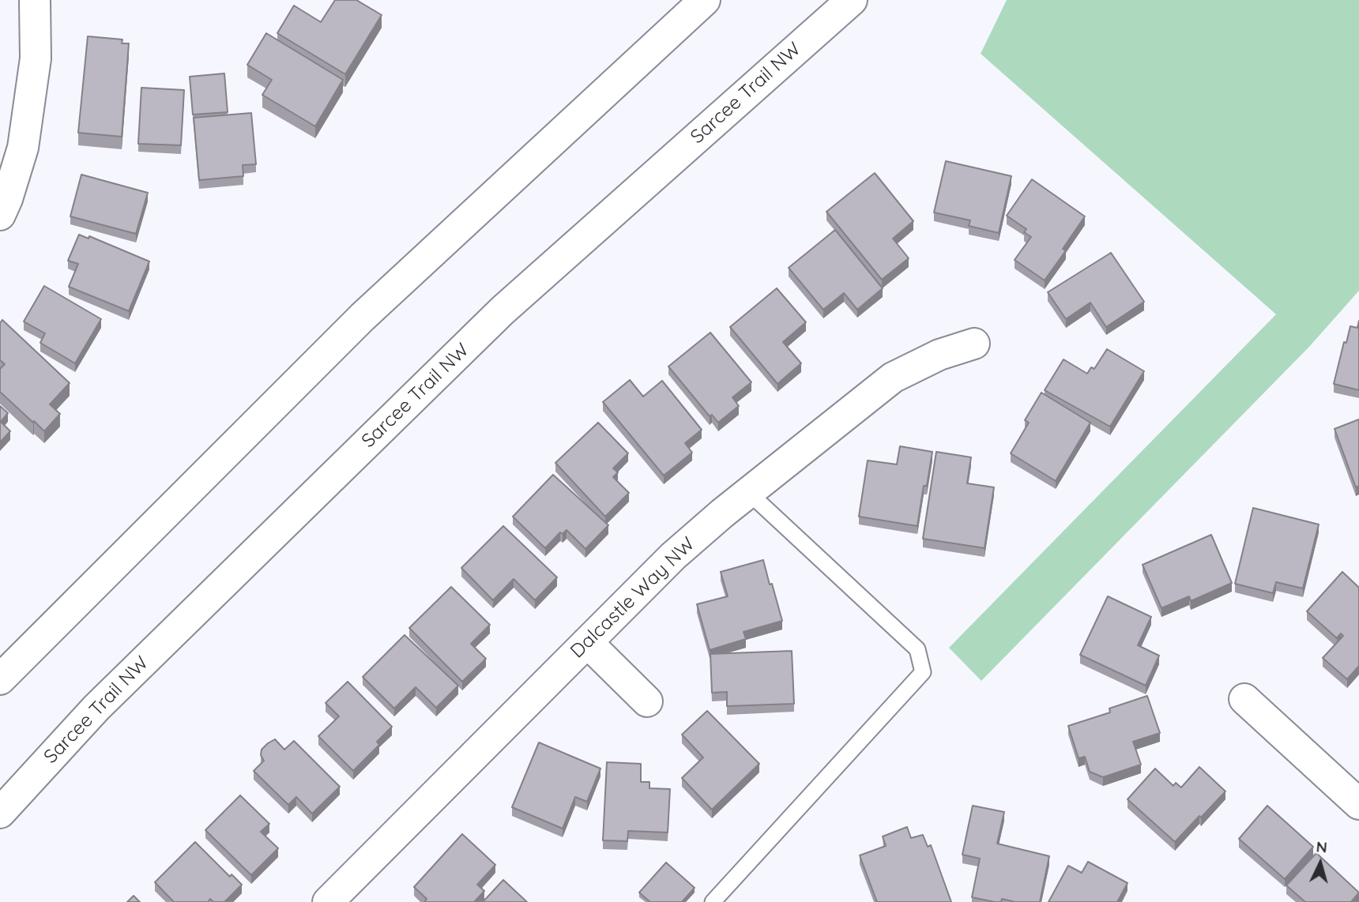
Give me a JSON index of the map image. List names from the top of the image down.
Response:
{
  "streets": {
    "main road": ["Sarcee Trail NW", "Dalcastle Way NW"]
  },
  "north": "top"
}
